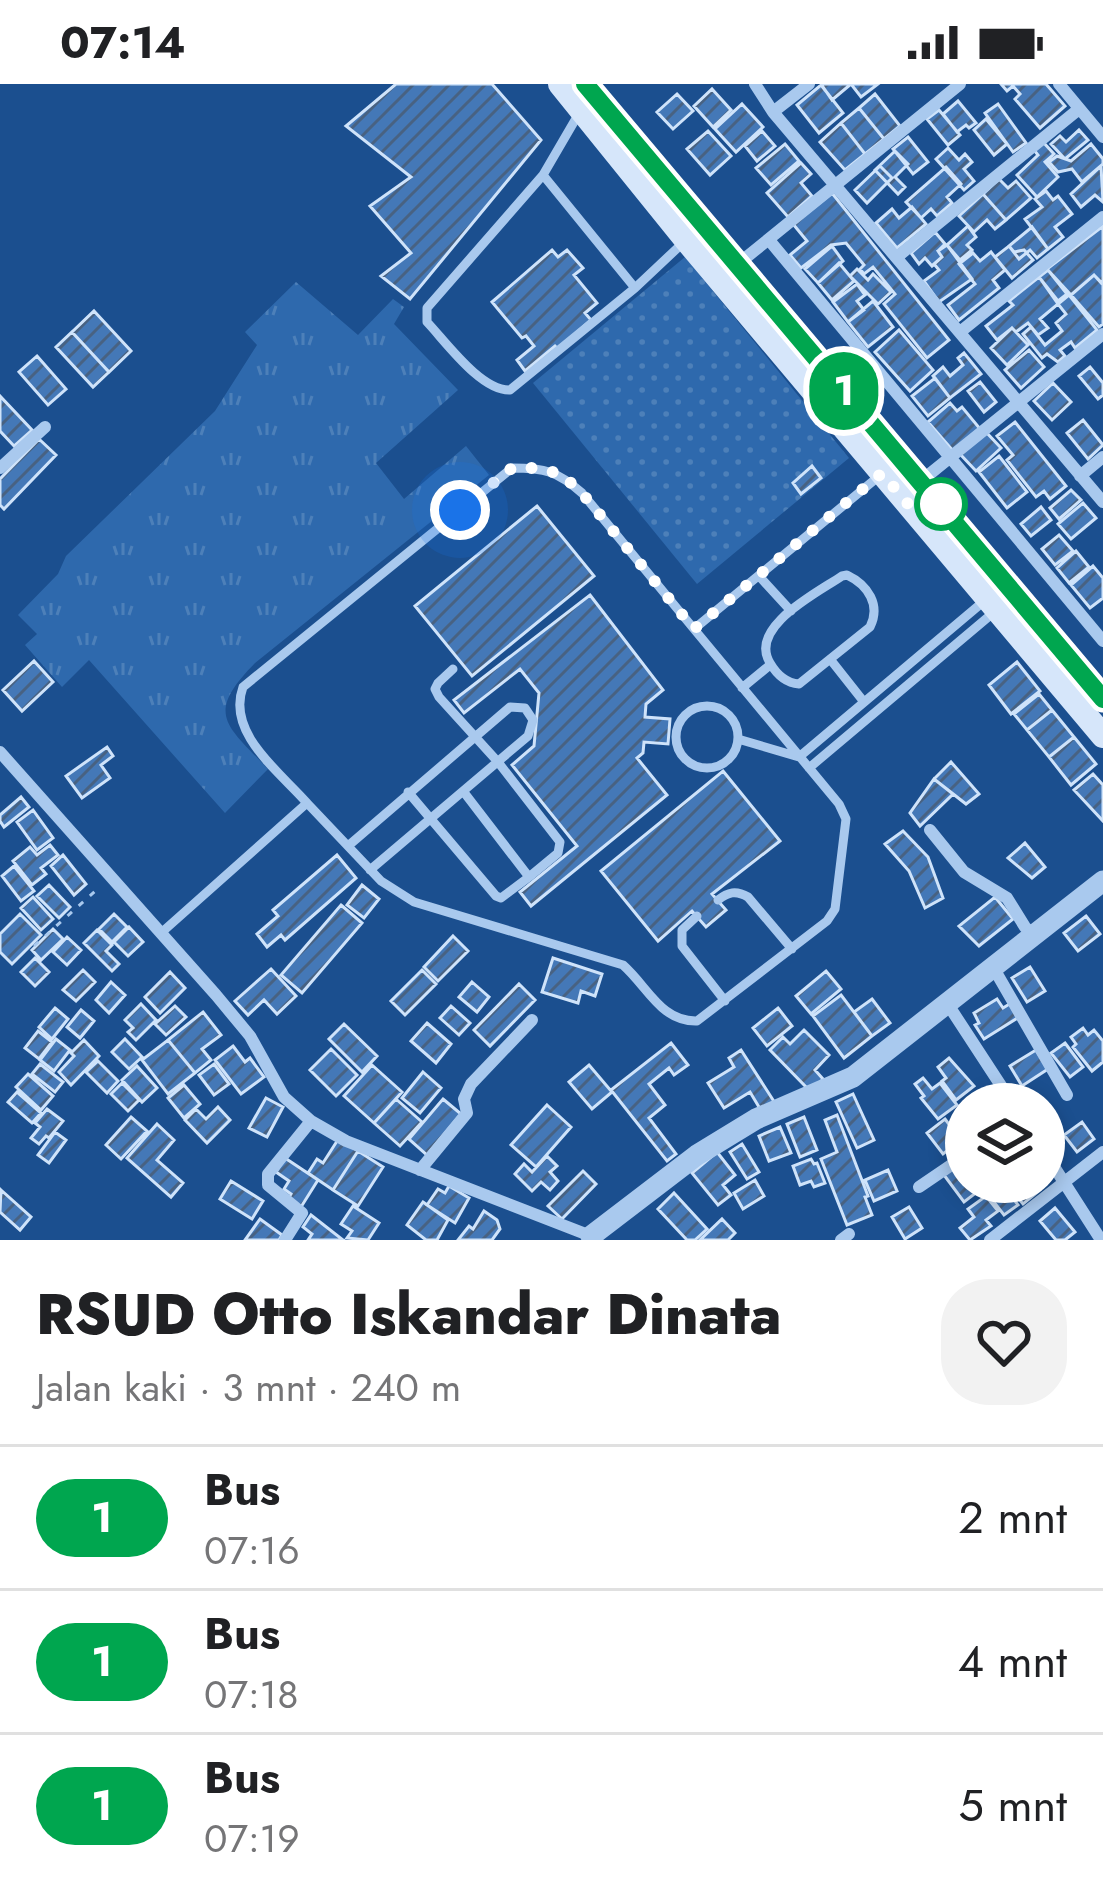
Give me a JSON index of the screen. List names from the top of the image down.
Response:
{
  "lines": ["bus line 1"],
  "page": {
    "status": "07:14",
    "on_map": "1",
    "heading": ["RSUD Otto Iskandar Dinata", "Jalan kaki · 3 mnt · 240 m"],
    "list": [
      {
        "mark": "1",
        "name": "Bus",
        "note": "07:16",
        "value": "2 mnt"
      },
      {
        "mark": "1",
        "name": "Bus",
        "note": "07:18",
        "value": "4 mnt"
      },
      {
        "mark": "1",
        "name": "Bus",
        "note": "07:19",
        "value": "5 mnt"
      }
    ]
  }
}
